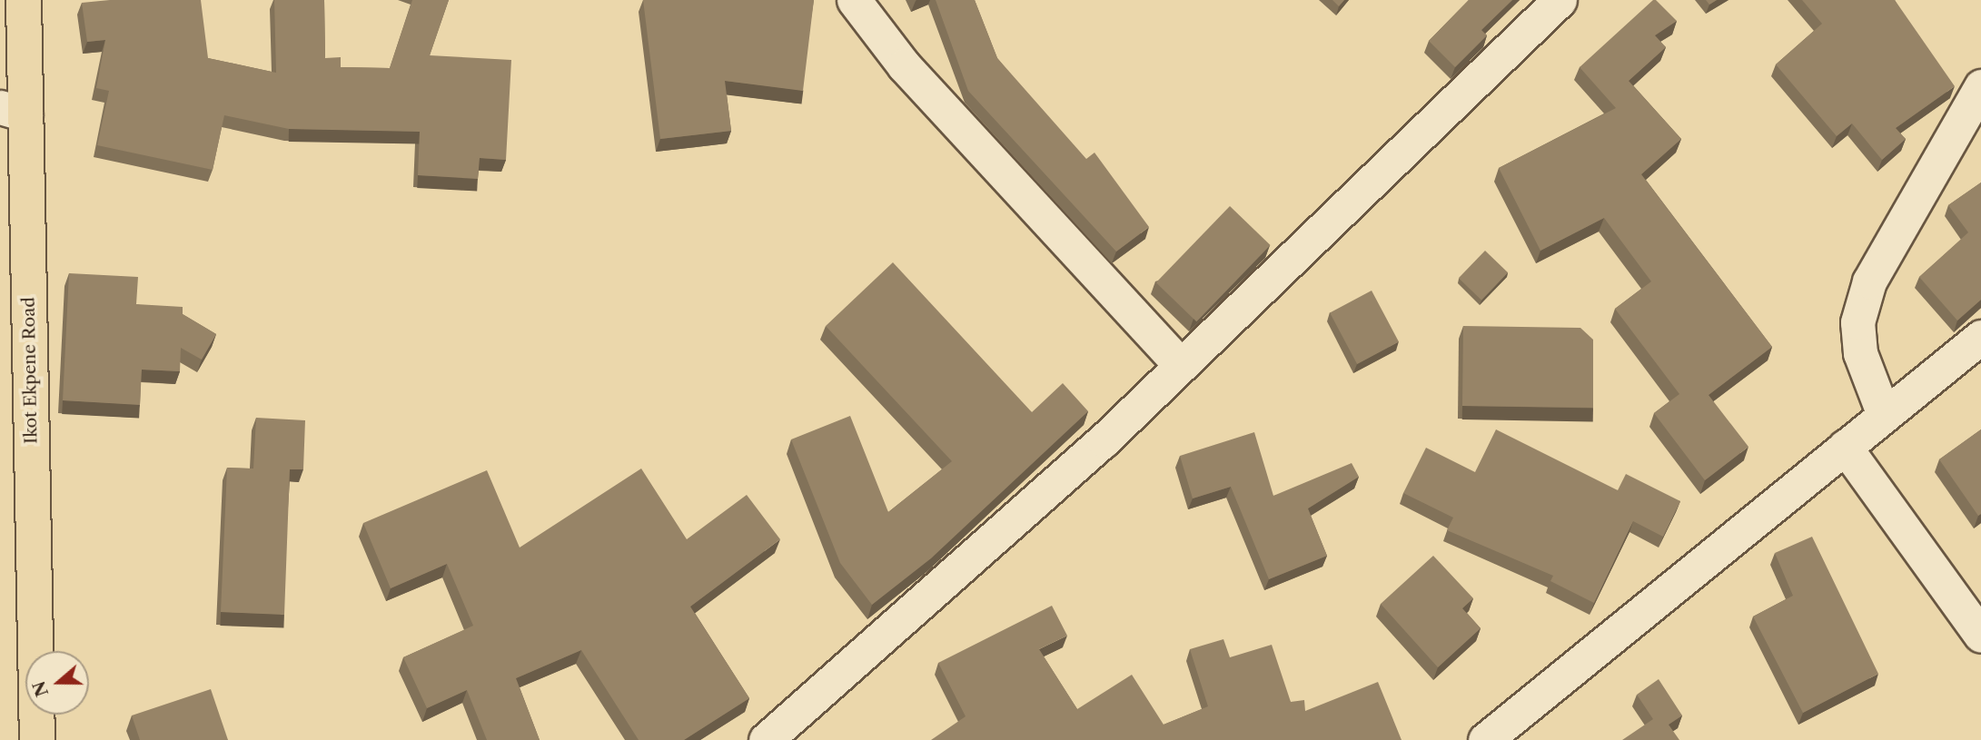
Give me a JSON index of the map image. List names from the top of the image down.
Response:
{
  "streets": {
    "highway": ["Ikot Ekpene Road"]
  },
  "north": "left"
}
